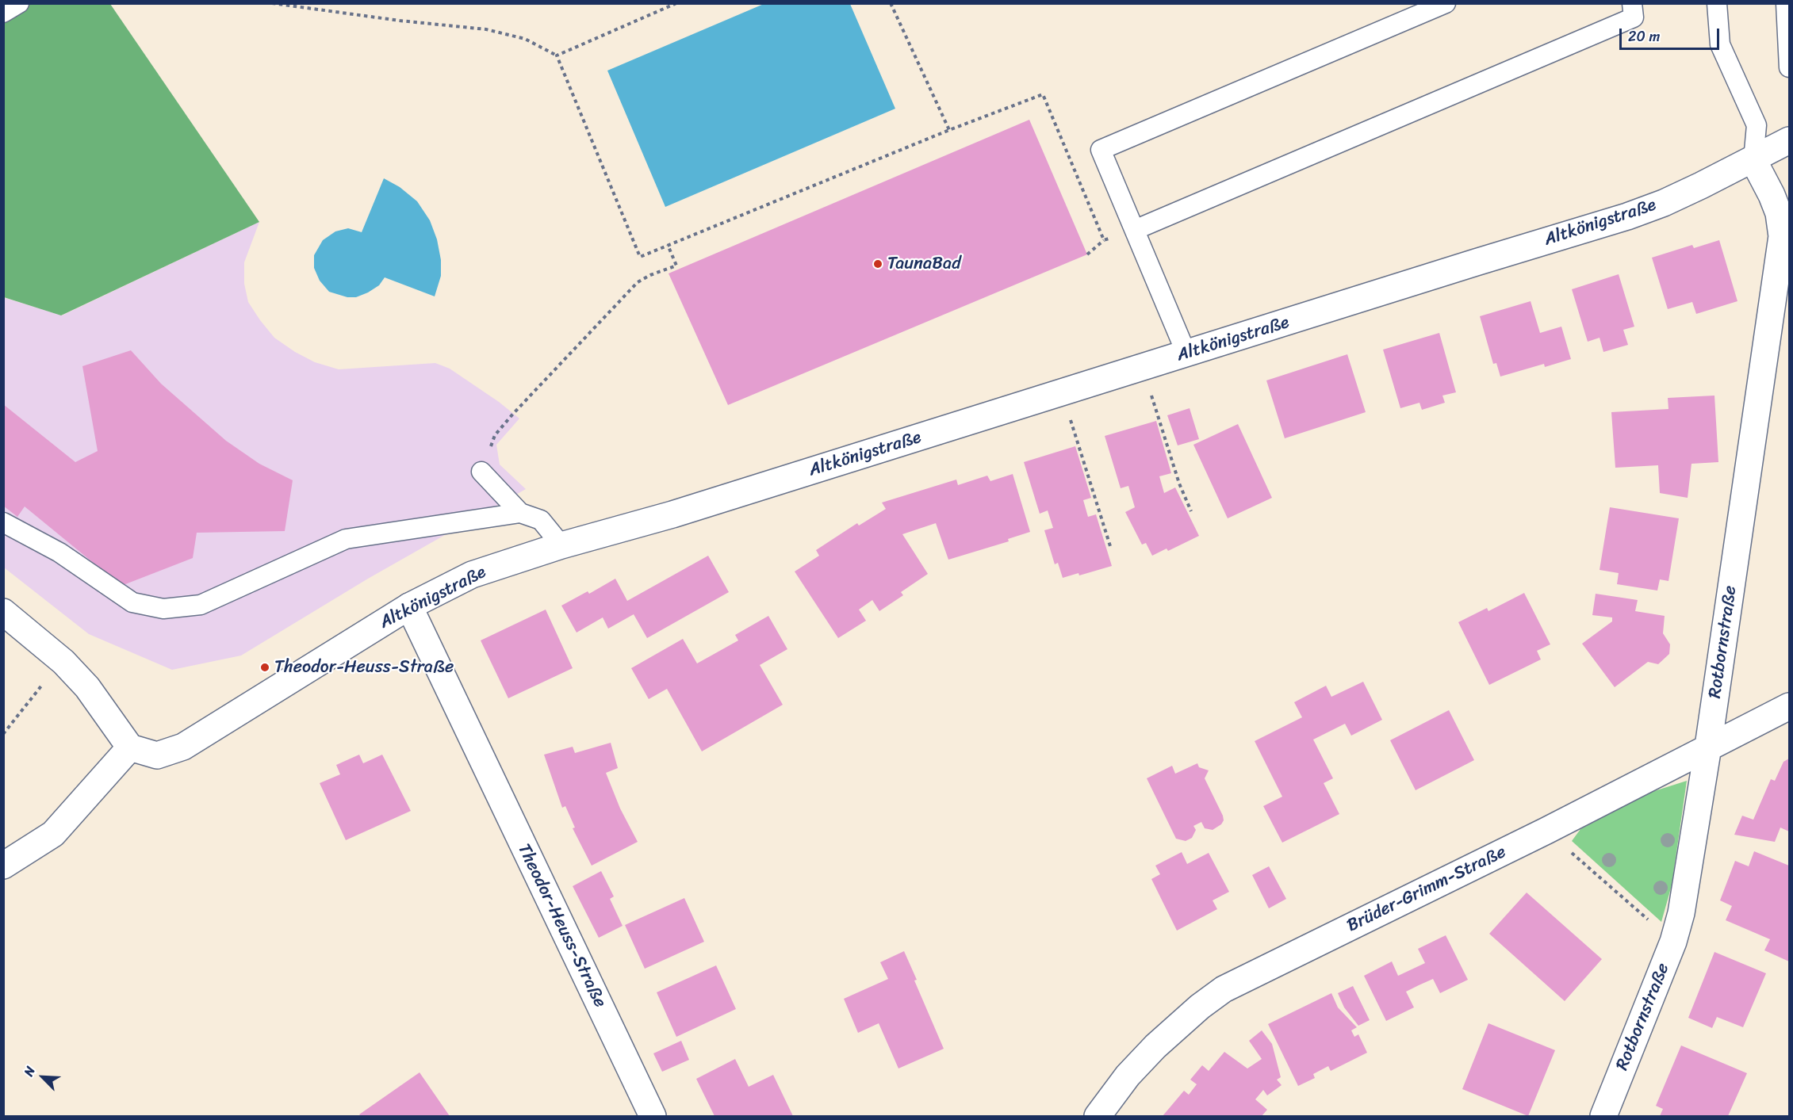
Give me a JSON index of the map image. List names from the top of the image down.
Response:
{
  "streets": {
    "street": [
      "Altkönigstraße",
      "Rotbornstraße",
      "Brüder-Grimm-Straße",
      "Theodor-Heuss-Straße"
    ]
  },
  "crossings": [
    ["Altkönigstraße", "Rotbornstraße"],
    ["Altkönigstraße", "Theodor-Heuss-Straße"],
    ["Rotbornstraße", "Brüder-Grimm-Straße"]
  ],
  "places": ["TaunaBad", "Theodor-Heuss-Straße"],
  "scale_bar": "20 m",
  "north": "top left"
}
